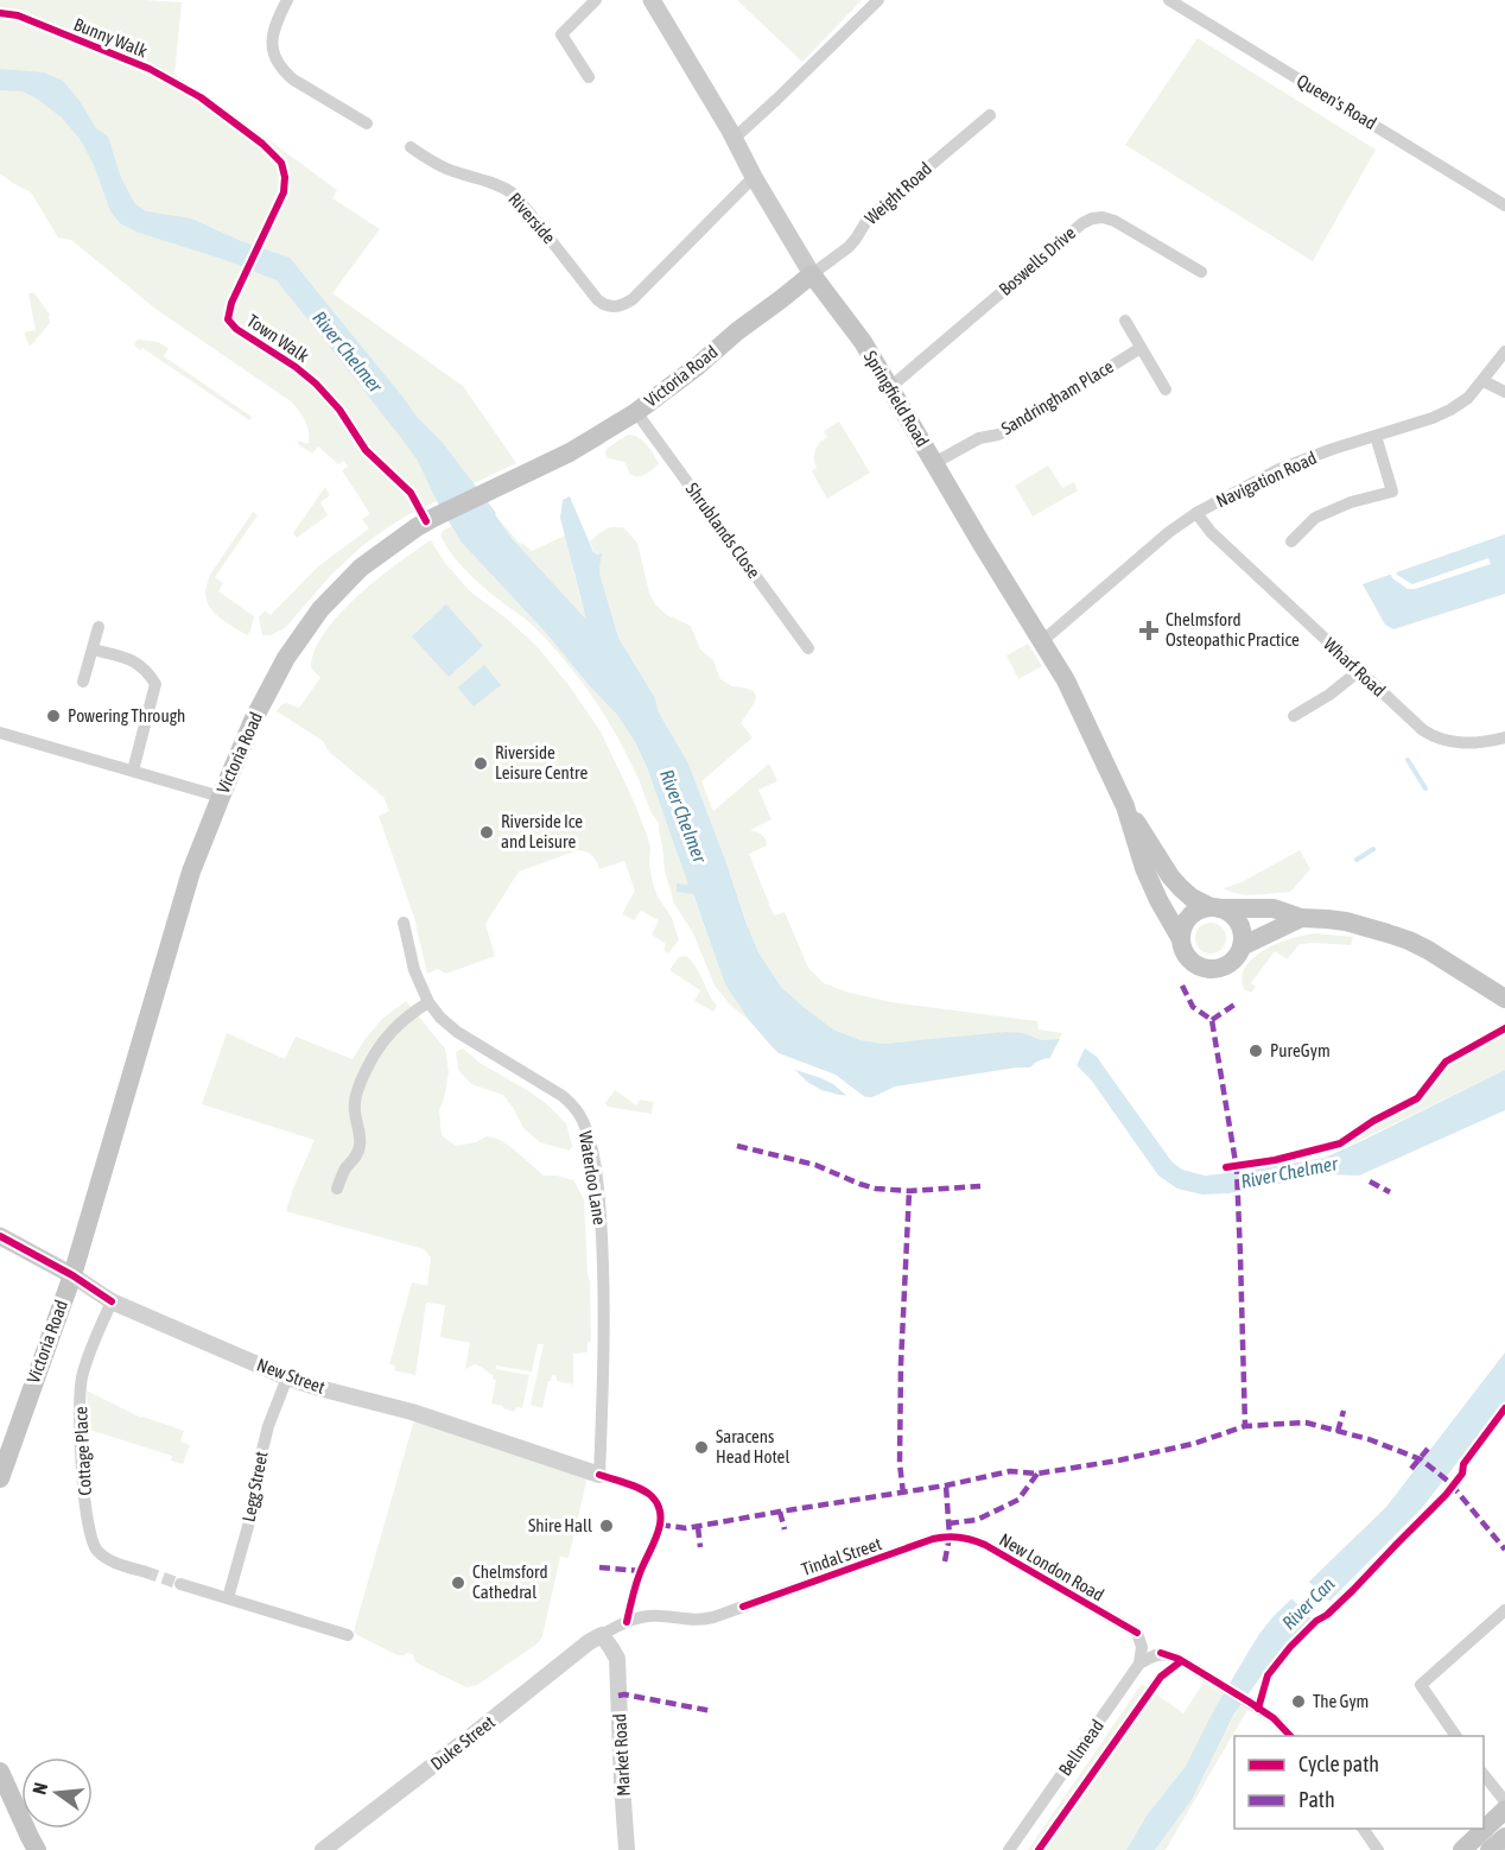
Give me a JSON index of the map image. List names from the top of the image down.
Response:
{
  "streets": {
    "main road": ["Victoria Road", "Springfield Road", "New Street"],
    "street": [
      "Queen's Road",
      "Weight Road",
      "Riverside",
      "Boswells Drive",
      "Sandringham Place",
      "Navigation Road",
      "Shrublands Close",
      "Wharf Road",
      "Waterloo Lane",
      "Cottage Place",
      "Legg Street",
      "Tindal Street",
      "New London Road",
      "Duke Street",
      "Bellmead",
      "Market Road"
    ],
    "cycle path": ["Bunny Walk"]
  },
  "crossings": [
    ["Weight Road", "Victoria Road"],
    ["Weight Road", "Springfield Road"],
    ["Riverside", "Springfield Road"],
    ["Boswells Drive", "Springfield Road"],
    ["Victoria Road", "Springfield Road"],
    ["Victoria Road", "Shrublands Close"],
    ["Victoria Road", "New Street"],
    ["Sandringham Place", "Springfield Road"],
    ["Springfield Road", "Navigation Road"],
    ["Navigation Road", "Wharf Road"],
    ["Waterloo Lane", "New Street"],
    ["New Street", "Cottage Place"],
    ["New Street", "Legg Street"],
    ["Tindal Street", "New London Road"],
    ["Tindal Street", "Duke Street"],
    ["Tindal Street", "Market Road"],
    ["New London Road", "Bellmead"],
    ["Duke Street", "Market Road"]
  ],
  "water": ["River Chelmer", "River Can"],
  "places": {
    "health": ["Chelmsford Osteopathic Practice"],
    "other": [
      "Powering Through",
      "Riverside Leisure Centre",
      "Riverside Ice and Leisure",
      "PureGym",
      "Saracens Head Hotel",
      "Shire Hall",
      "Chelmsford Cathedral",
      "The Gym"
    ]
  },
  "legend": ["Cycle path", "Path"],
  "north": "left"
}
